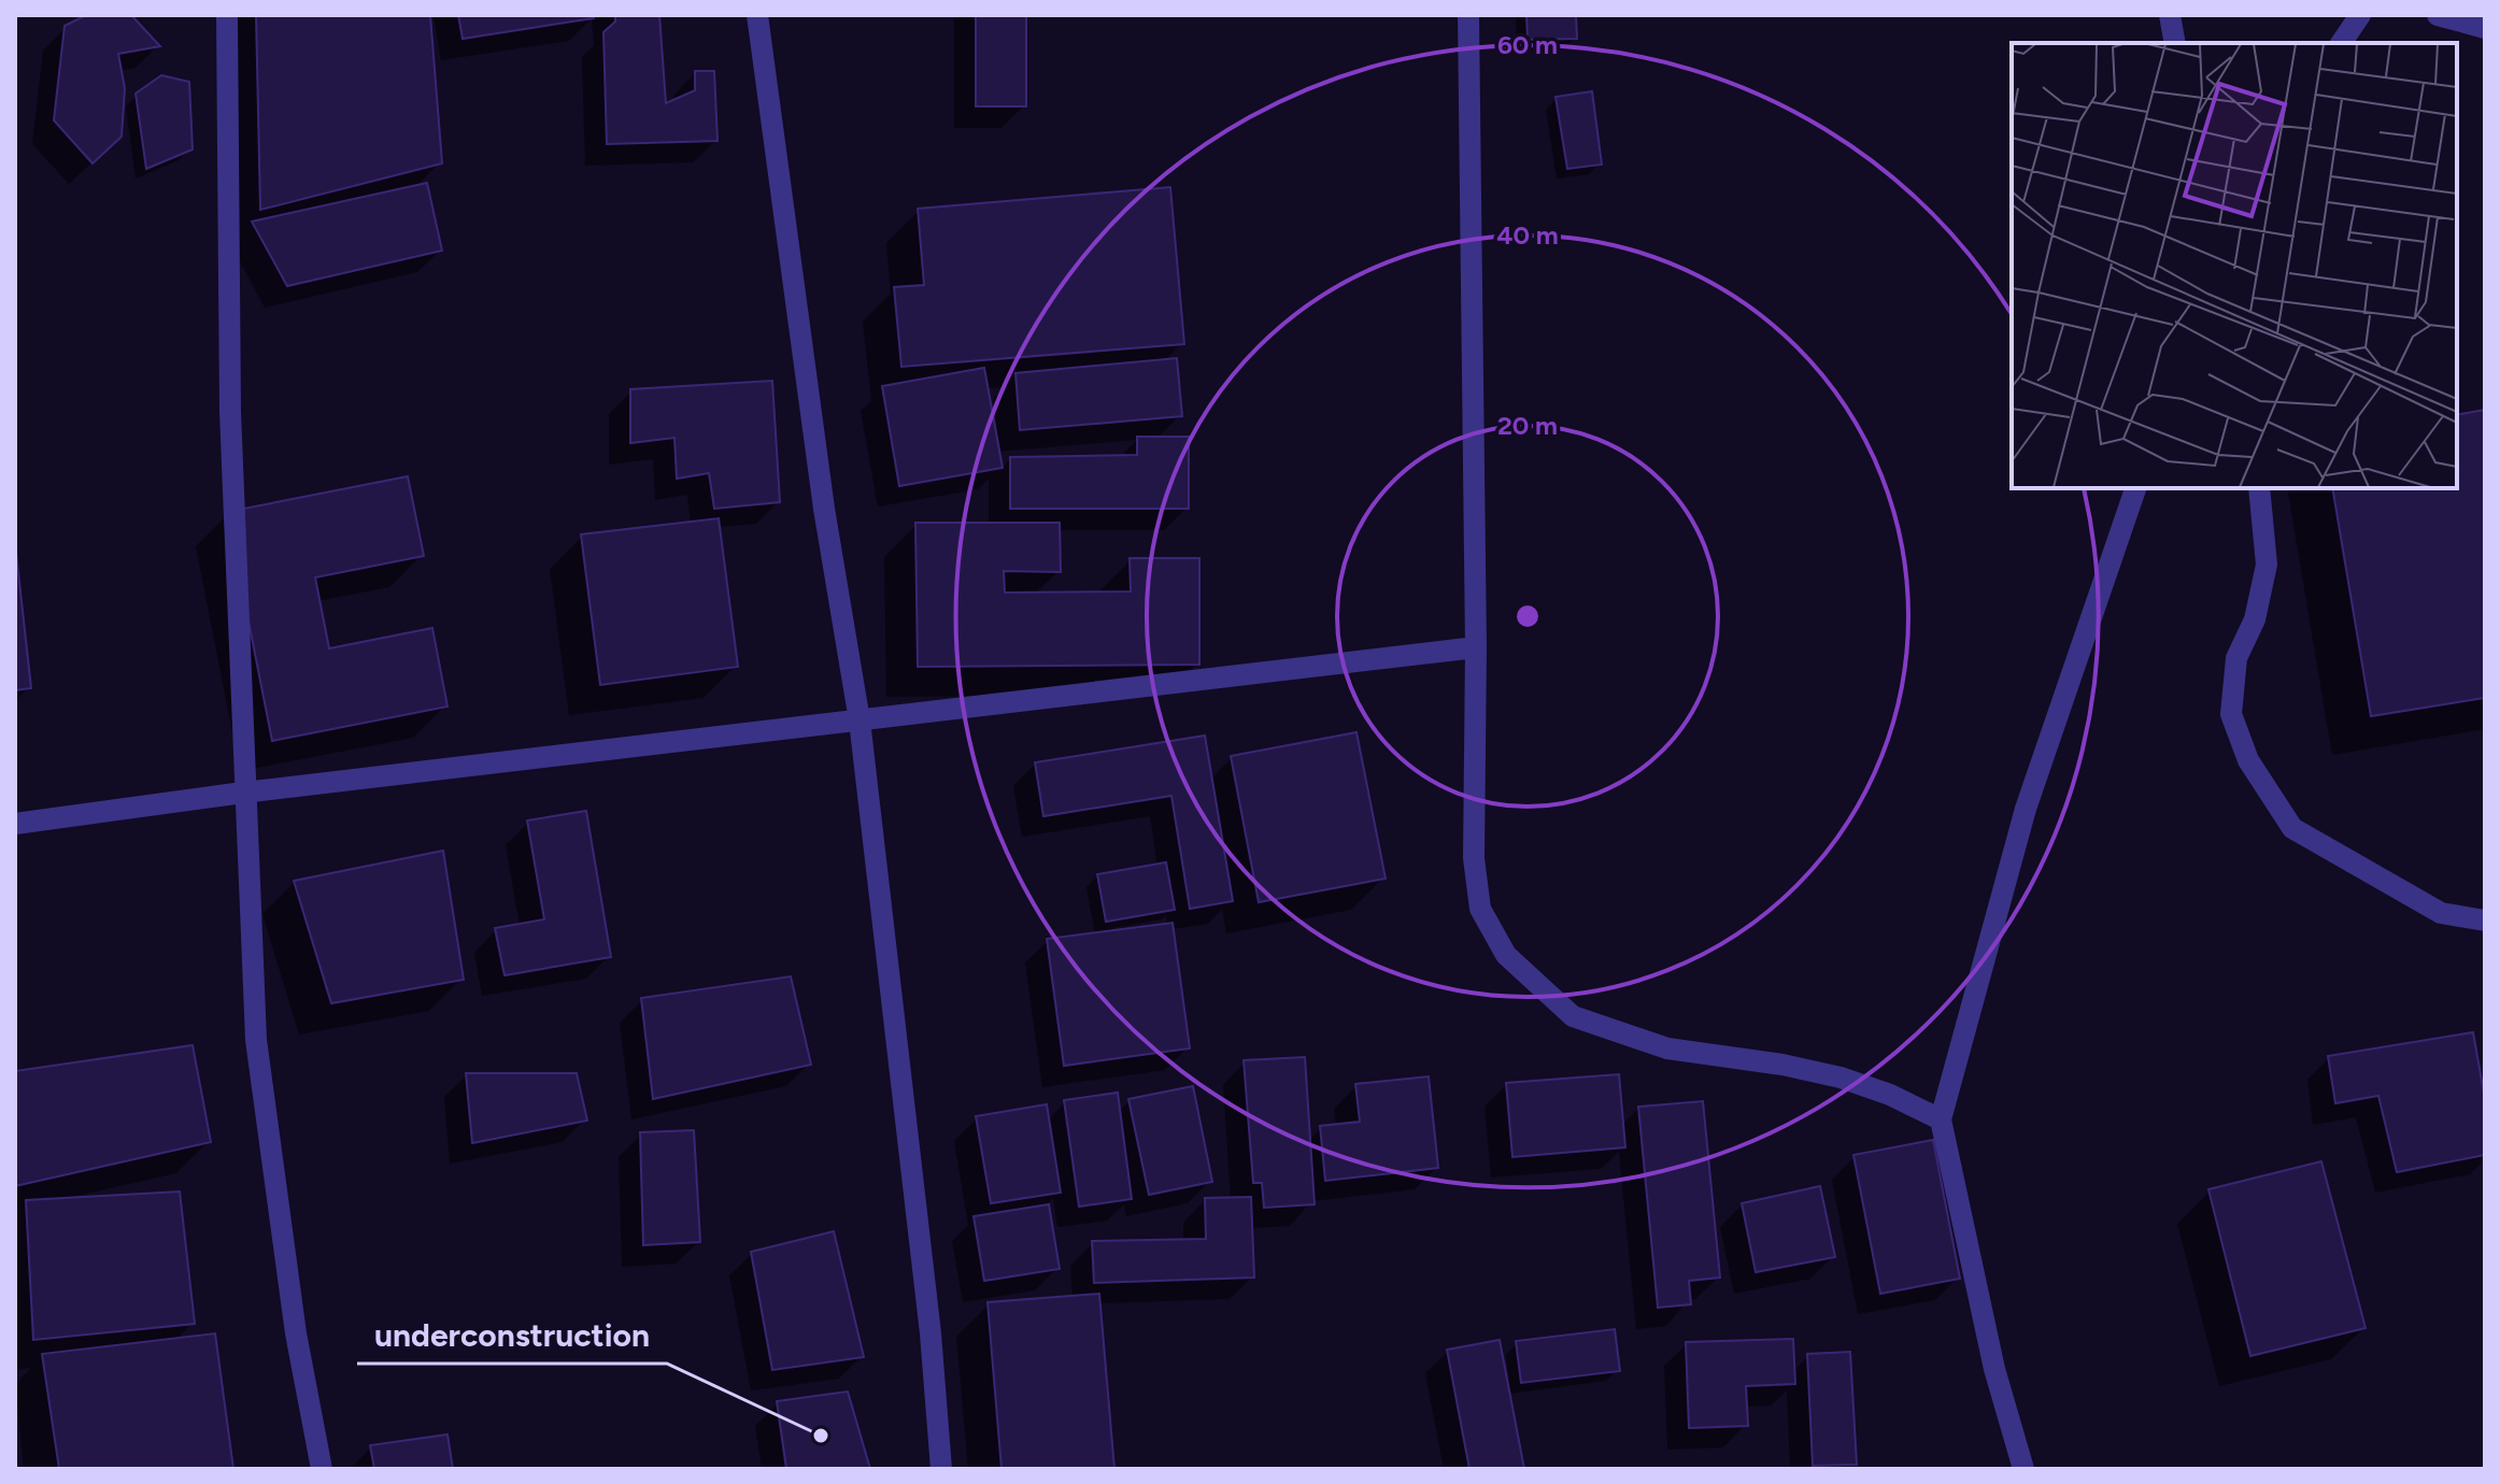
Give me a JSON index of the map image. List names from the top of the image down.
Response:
{
  "places": ["underconstruction"],
  "rings": ["60 m", "40 m", "20 m"]
}
